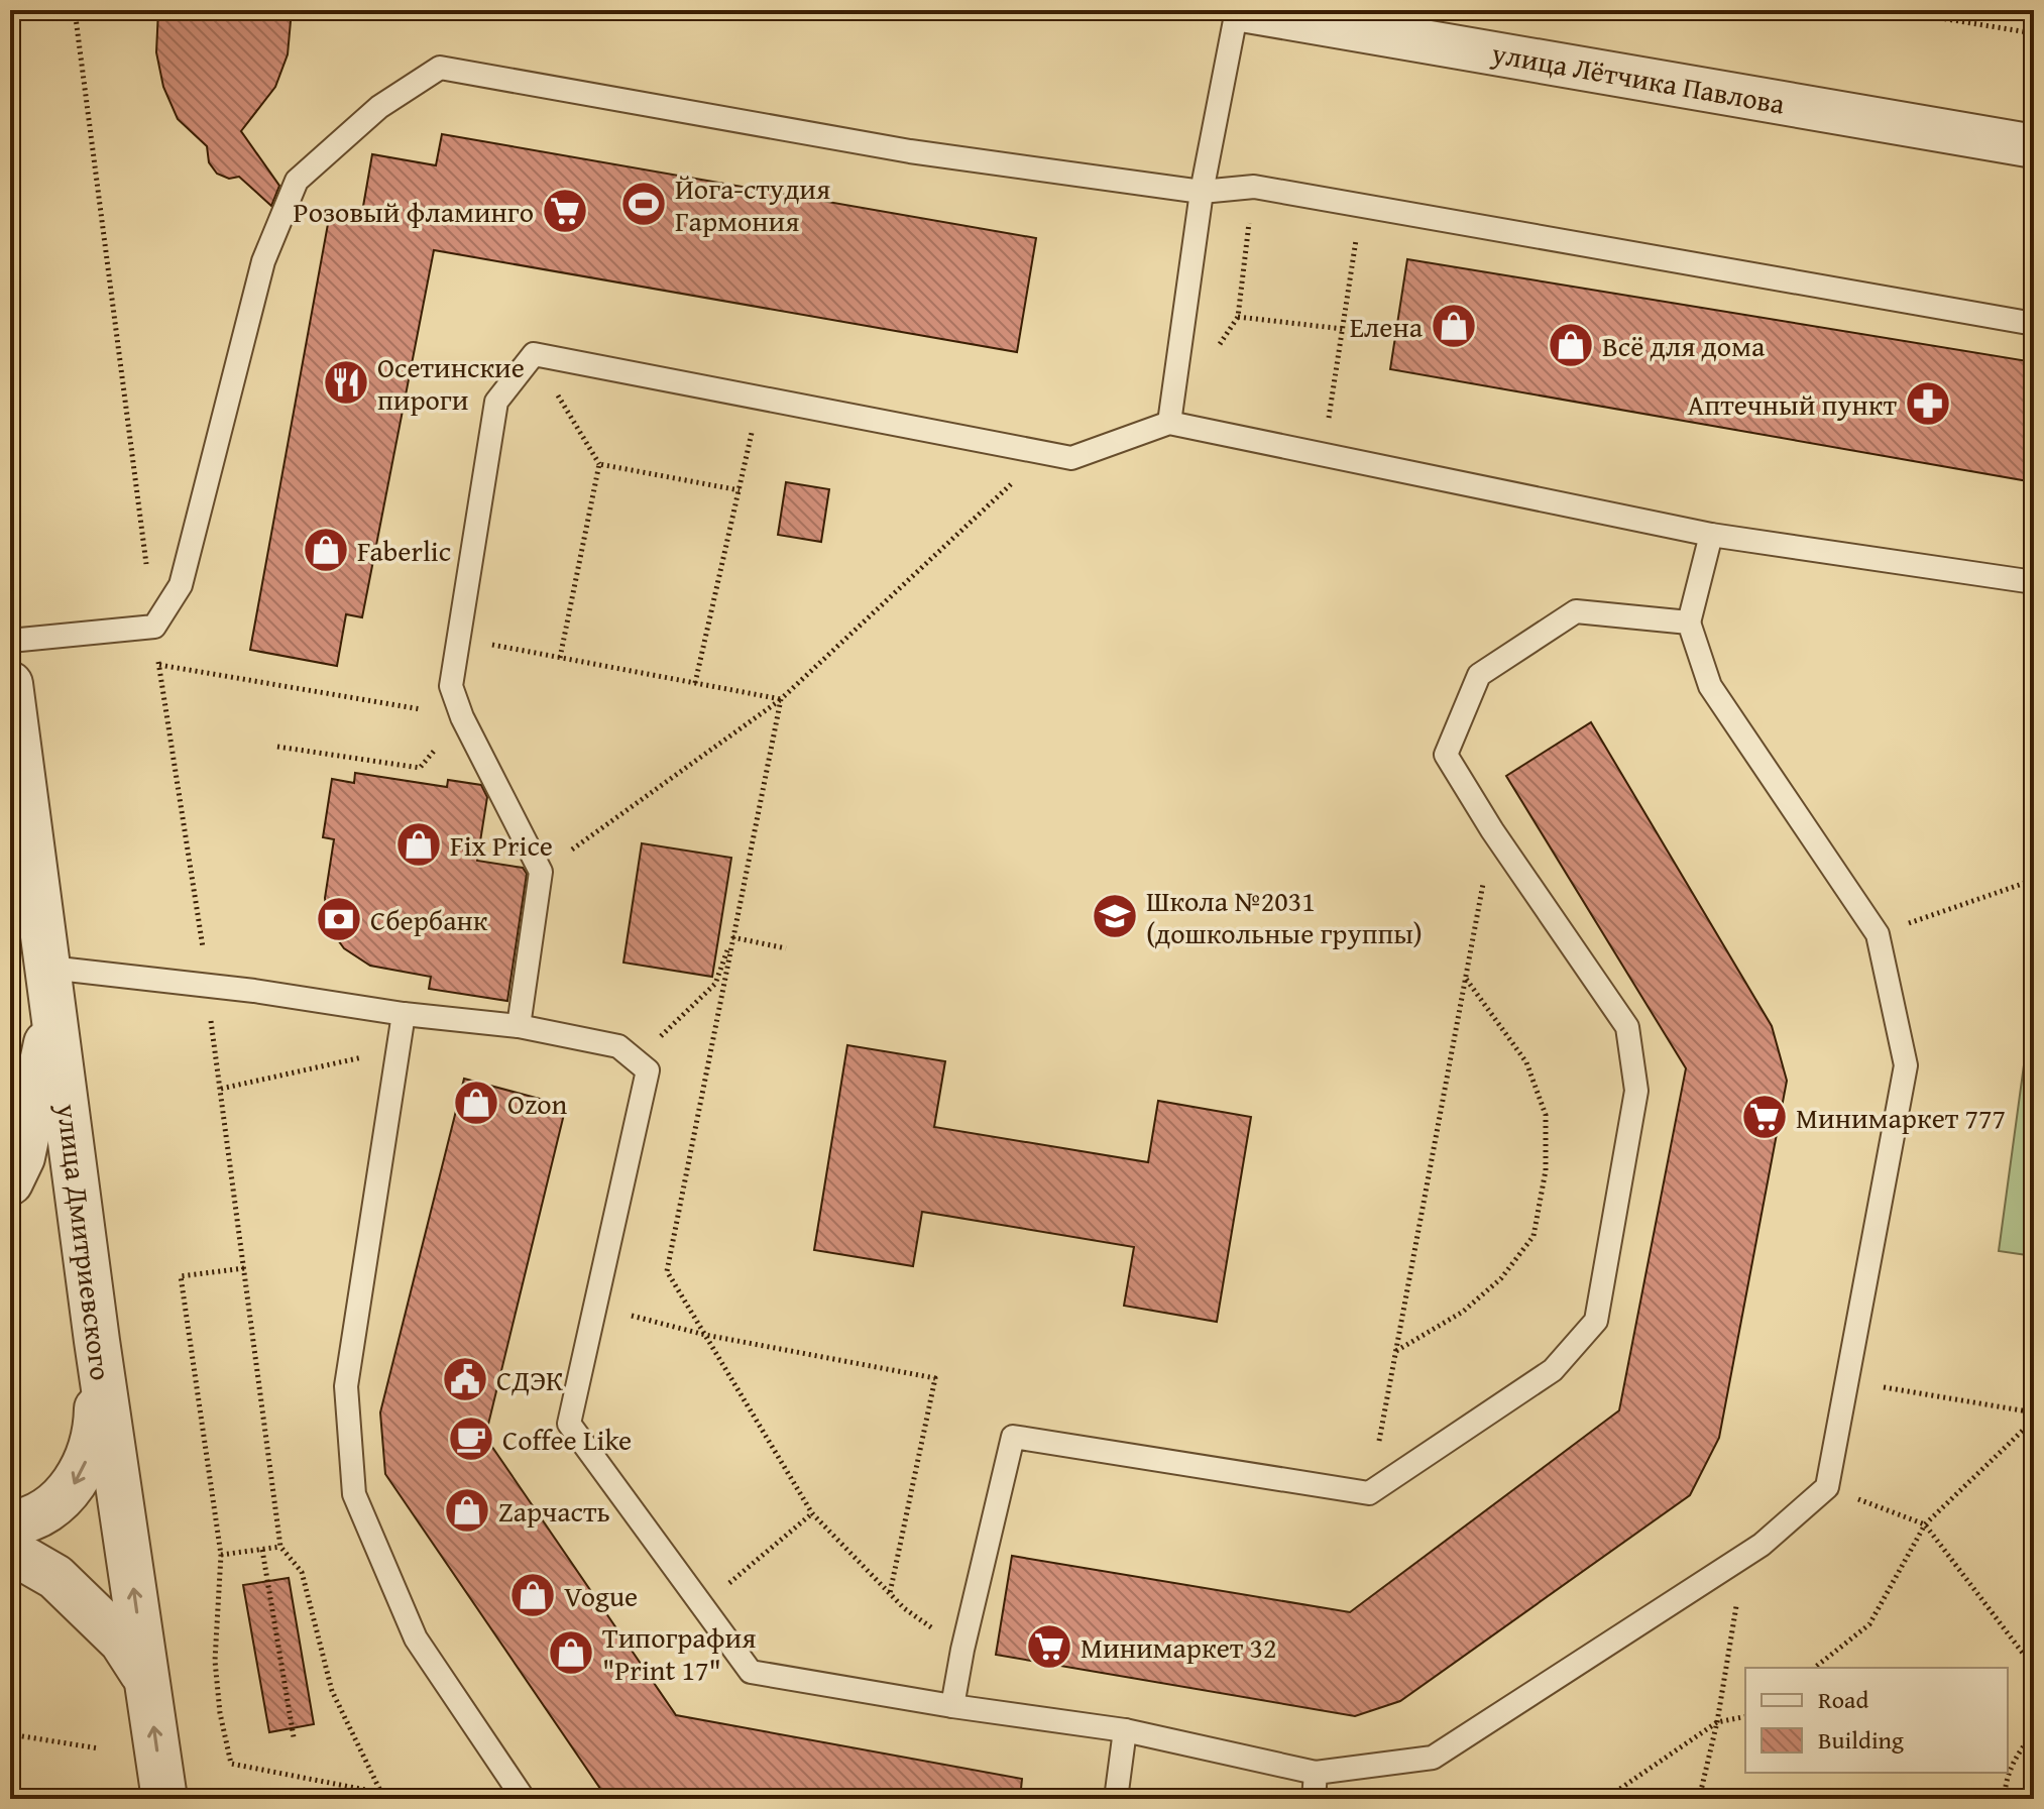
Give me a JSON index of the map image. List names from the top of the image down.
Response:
{
  "streets": {
    "street": ["улица Лётчика Павлова", "улица Дмитриевского"]
  },
  "one_way": ["улица Дмитриевского"],
  "places": {
    "sports": ["Йога-студия Гармония"],
    "supermarket": ["Розовый фламинго", "Минимаркет 777", "Минимаркет 32"],
    "shop": [
      "Елена",
      "Всё для дома",
      "Faberlic",
      "Fix Price",
      "Ozon",
      "Zapчасть",
      "Vogue",
      "Типография \"Print 17\""
    ],
    "restaurant": ["Осетинские пироги"],
    "pharmacy": ["Аптечный пункт"],
    "school or university": ["Школа №2031 (дошкольные группы)"],
    "bank": ["Сбербанк"],
    "public building": ["СДЭК"],
    "cafe": ["Coffee Like"]
  },
  "legend": ["Road", "Building"]
}
